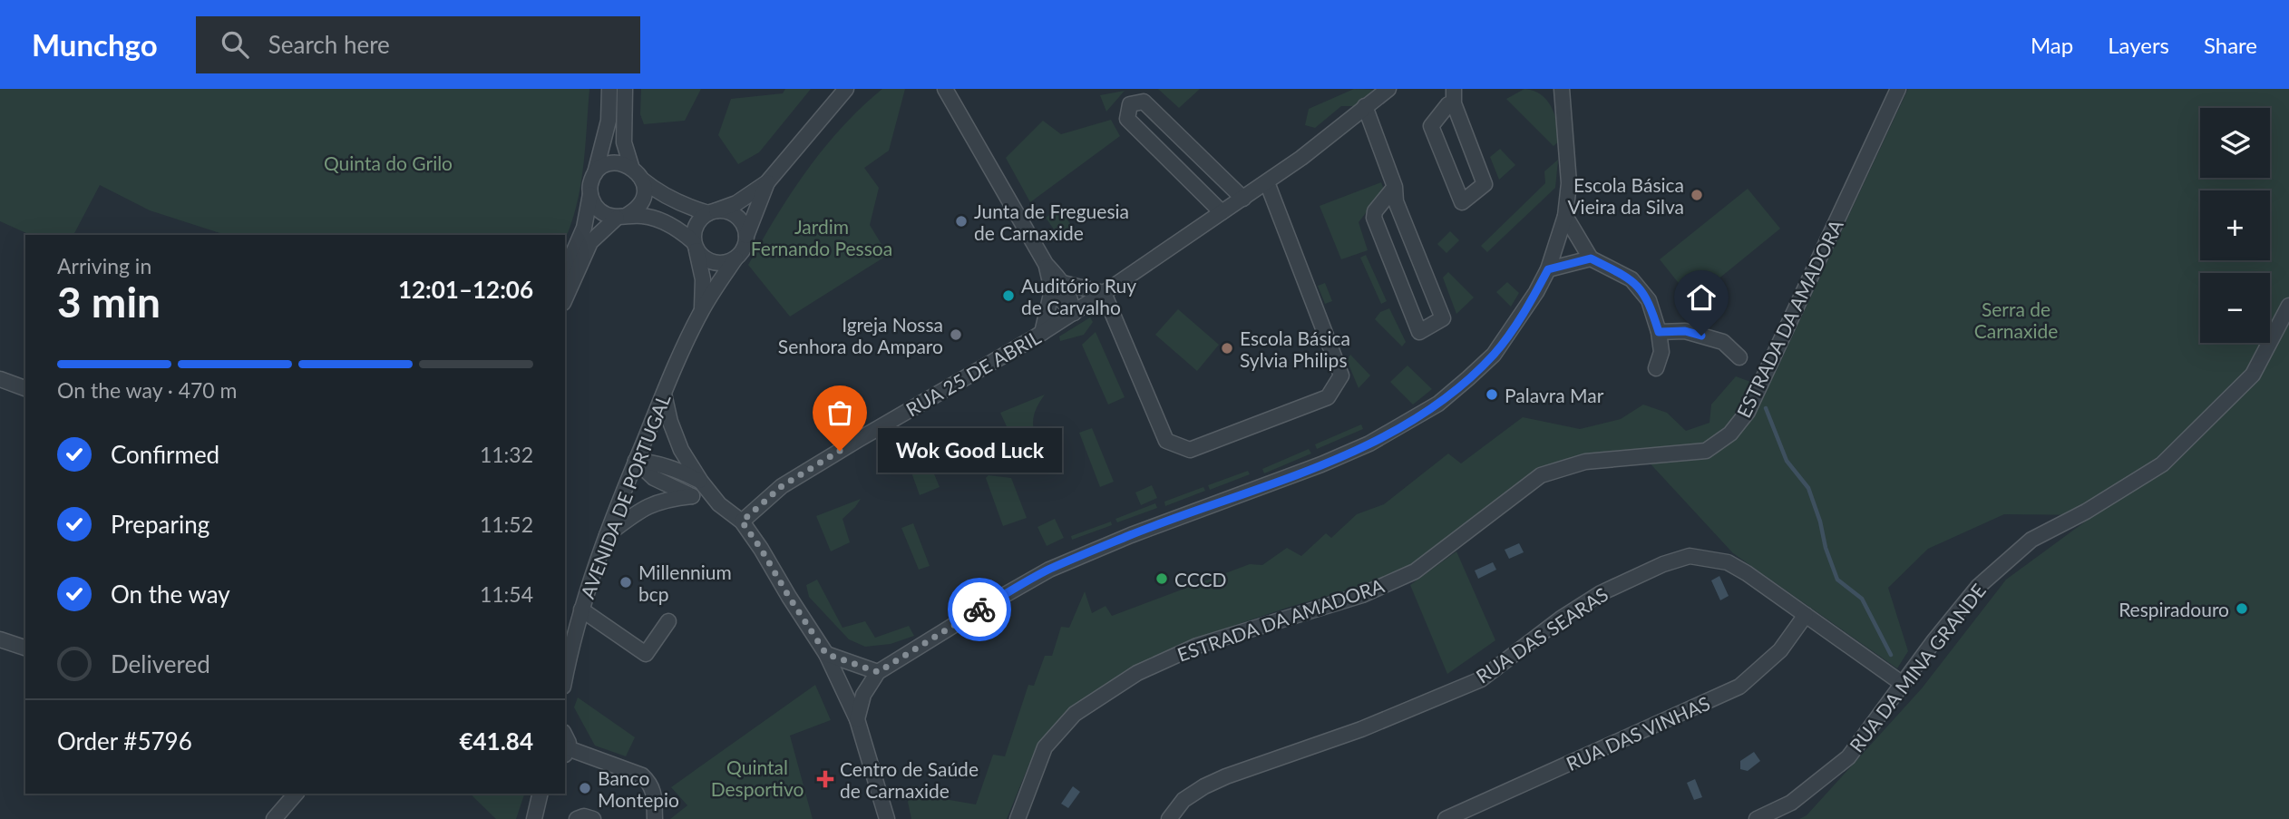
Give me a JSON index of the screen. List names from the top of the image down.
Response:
{
  "streets": {
    "street": [
      "ESTRADA DA AMADORA",
      "RUA 25 DE ABRIL",
      "AVENIDA DE PORTUGAL",
      "RUA DAS SEARAS",
      "RUA DA MINA GRANDE",
      "RUA DAS VINHAS"
    ]
  },
  "crossings": [
    ["RUA DAS SEARAS", "RUA DA MINA GRANDE"],
    ["RUA DAS SEARAS", "RUA DAS VINHAS"]
  ],
  "parks": [
    "Quinta do Grilo",
    "Jardim Fernando Pessoa",
    "Serra de Carnaxide",
    "Quintal Desportivo"
  ],
  "places": {
    "other": [
      "Escola Básica Vieira da Silva",
      "Junta de Freguesia de Carnaxide",
      "Auditório Ruy de Carvalho",
      "Igreja Nossa Senhora do Amparo",
      "Escola Básica Sylvia Philips",
      "Palavra Mar",
      "Wok Good Luck",
      "CCCD",
      "Millennium bcp",
      "Respiradouro",
      "Banco Montepio"
    ],
    "health": ["Centro de Saúde de Carnaxide"]
  },
  "page": {
    "header": "Munchgo",
    "search": "Search here",
    "nav": ["Map", "Layers", "Share"],
    "map_buttons": ["+", "−"],
    "heading": ["3 min", "Arriving in", "12:01–12:06"],
    "panel": ["Order #5796", "€41.84"],
    "bar": "On the way · 470 m",
    "list": [
      ["Confirmed", "11:32"],
      ["Preparing", "11:52"],
      ["On the way", "11:54"],
      "Delivered"
    ],
    "bubble": "Wok Good Luck"
  }
}
